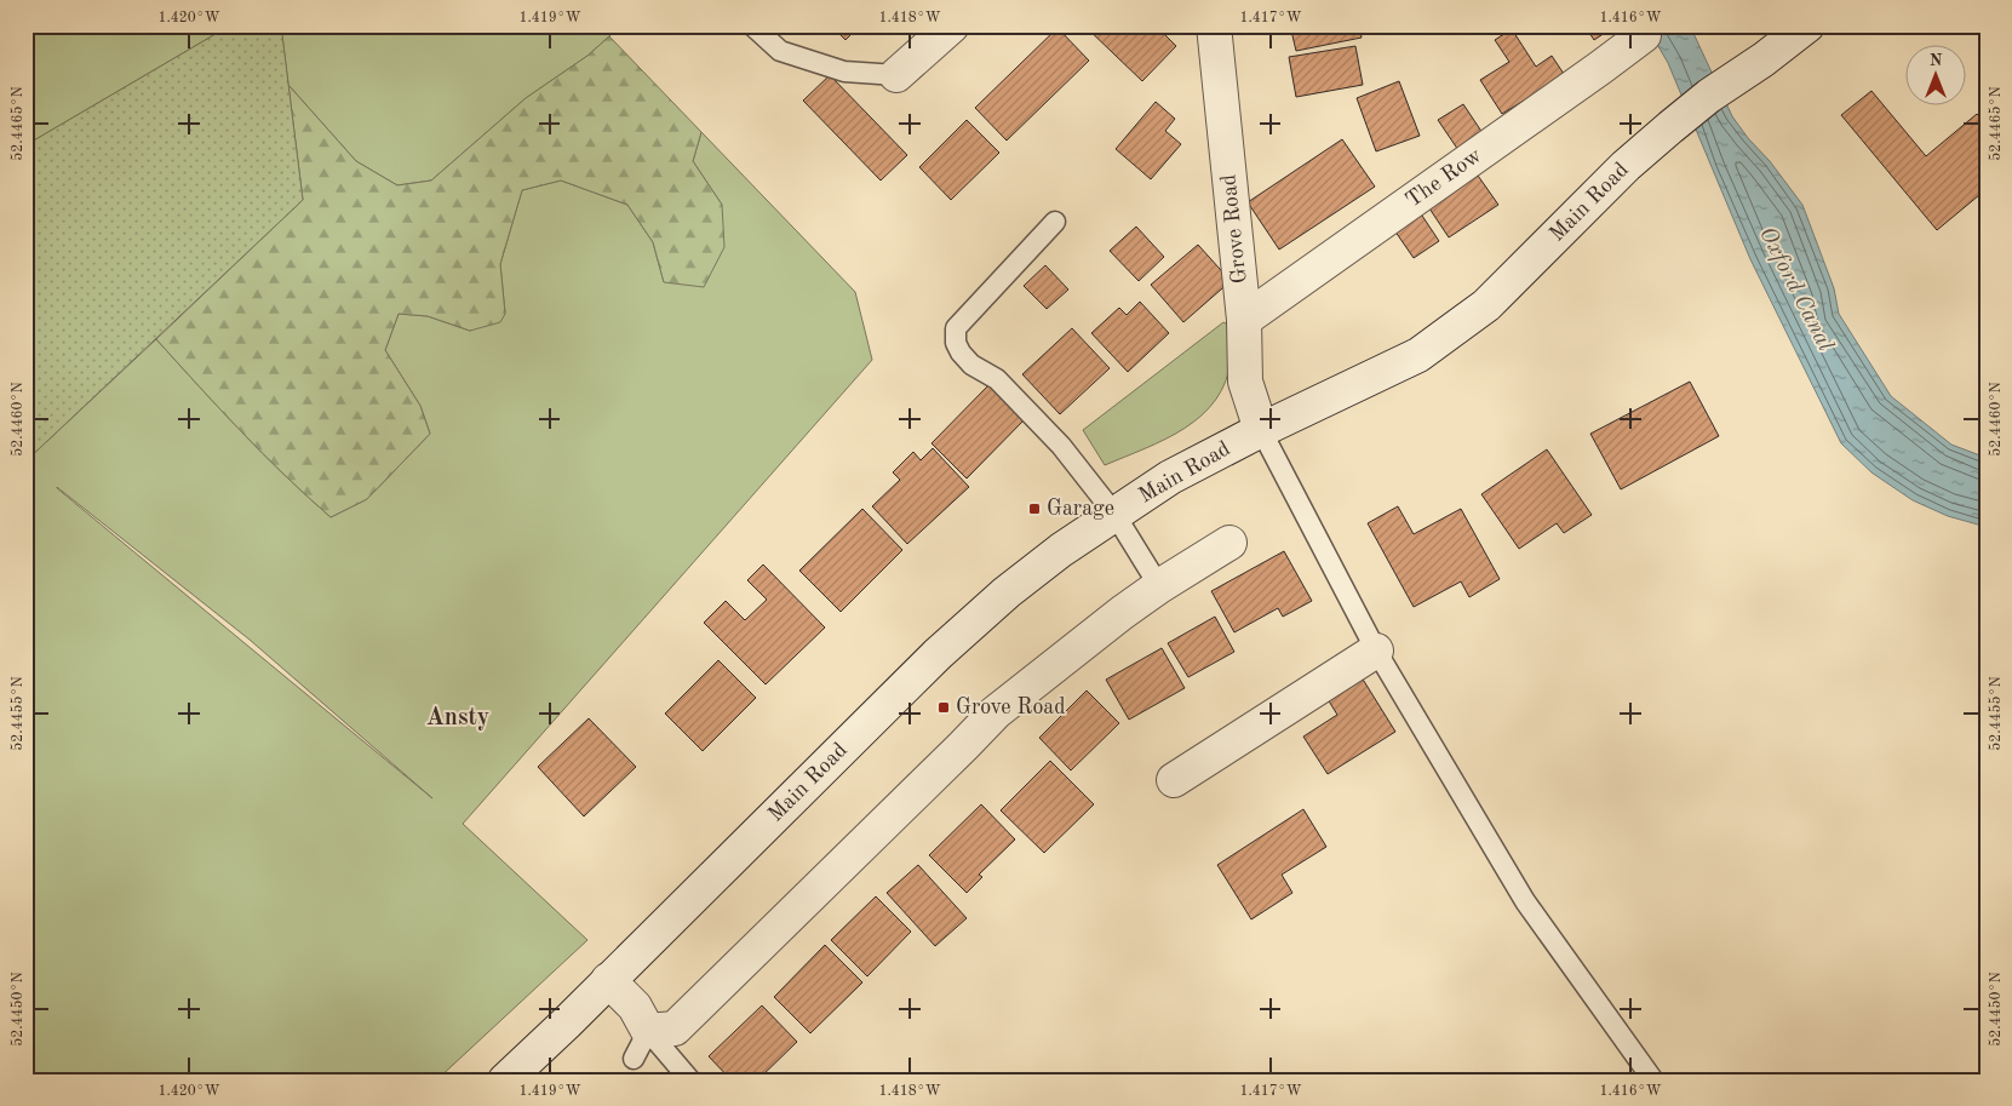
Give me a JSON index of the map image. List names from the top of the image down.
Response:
{
  "streets": {
    "street": ["The Row", "Main Road", "Grove Road"]
  },
  "crossings": [
    ["The Row", "Grove Road"],
    ["Main Road", "Grove Road"]
  ],
  "districts": ["Ansty"],
  "water": ["Oxford Canal"],
  "places": {
    "transit": ["Garage", "Grove Road"]
  },
  "north": "top",
  "coordinates": [
    "1.420°W",
    "1.419°W",
    "1.418°W",
    "1.417°W",
    "1.416°W",
    "52.4465°N",
    "52.4460°N",
    "52.4455°N",
    "52.4450°N"
  ]
}
